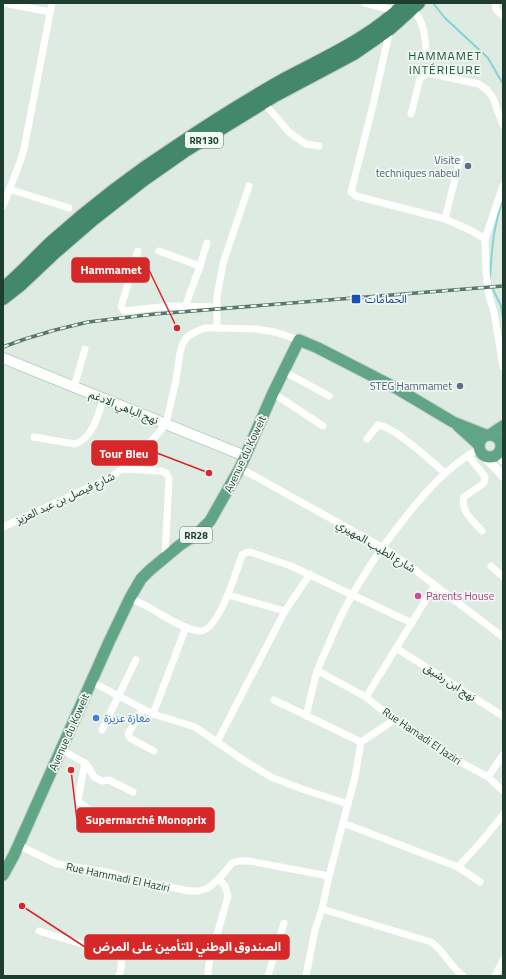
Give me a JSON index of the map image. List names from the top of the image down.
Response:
{
  "streets": {
    "highway": ["RR130"],
    "main road": ["نهج الباهي الادغم", "Avenue du Koweit", "RR28"],
    "street": [
      "شارع فيصل بن عبد العزيز",
      "شارع الطيب المهيري",
      "نهج ابن رشيق",
      "Rue Hamadi El Jaziri",
      "Rue Hammadi El Haziri"
    ]
  },
  "crossings": [
    ["نهج الباهي الادغم", "Avenue du Koweit"],
    ["نهج الباهي الادغم", "شارع فيصل بن عبد العزيز"],
    ["Avenue du Koweit", "شارع فيصل بن عبد العزيز"],
    ["Avenue du Koweit", "شارع الطيب المهيري"],
    ["Avenue du Koweit", "Rue Hammadi El Haziri"]
  ],
  "districts": ["HAMMAMET INTÉRIEURE"],
  "places": {
    "other": [
      "Visite techniques nabeul",
      "Hammamet",
      "STEG Hammamet",
      "Tour Bleu",
      "Parents House",
      "مغازة عزيزة",
      "Supermarché Monoprix",
      "الصندوق الوطني للتأمين على المرض"
    ],
    "transit": ["الحمامات"]
  }
}
